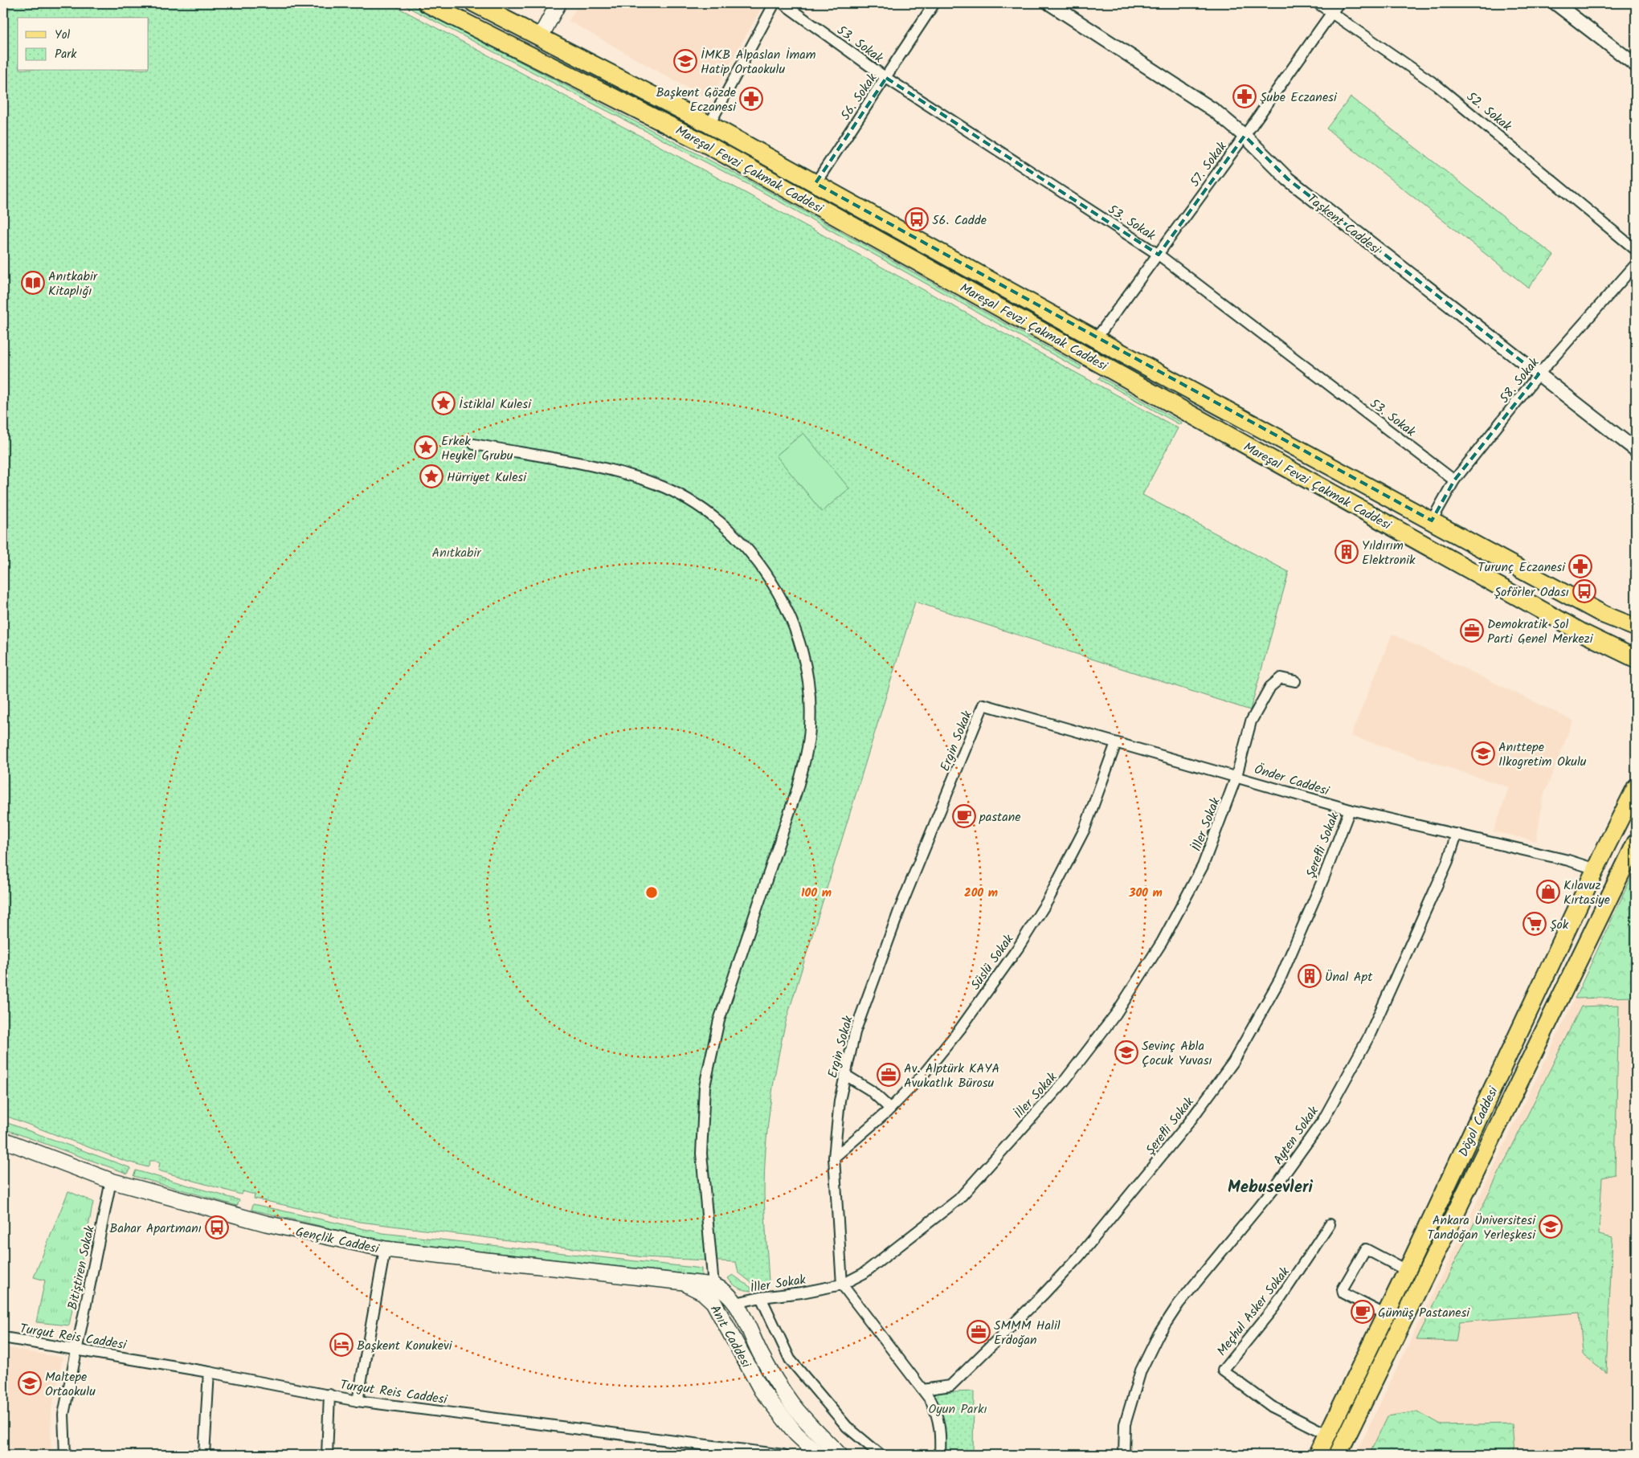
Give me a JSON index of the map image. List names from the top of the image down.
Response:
{
  "streets": {
    "main road": [
      "Mareşal Fevzi Çakmak Caddesi",
      "Dögol Caddesi",
      "Gençlik Caddesi",
      "Anıt Caddesi"
    ],
    "street": [
      "53. Sokak",
      "56. Sokak",
      "52. Sokak",
      "57. Sokak",
      "Taşkent Caddesi",
      "58. Sokak",
      "Ergin Sokak",
      "Önder Caddesi",
      "İller Sokak",
      "Şerefli Sokak",
      "Süslü Sokak",
      "Ayten Sokak",
      "Bitiştiren Sokak",
      "Meçhul Asker Sokak",
      "Turgut Reis Caddesi"
    ]
  },
  "crossings": [
    ["53. Sokak", "56. Sokak"],
    ["53. Sokak", "57. Sokak"],
    ["53. Sokak", "58. Sokak"],
    ["56. Sokak", "Mareşal Fevzi Çakmak Caddesi"],
    ["52. Sokak", "57. Sokak"],
    ["57. Sokak", "Mareşal Fevzi Çakmak Caddesi"],
    ["57. Sokak", "Taşkent Caddesi"],
    ["Mareşal Fevzi Çakmak Caddesi", "58. Sokak"],
    ["Taşkent Caddesi", "58. Sokak"],
    ["Ergin Sokak", "Önder Caddesi"],
    ["Ergin Sokak", "İller Sokak"],
    ["Ergin Sokak", "Süslü Sokak"],
    ["Önder Caddesi", "İller Sokak"],
    ["Önder Caddesi", "Şerefli Sokak"],
    ["Önder Caddesi", "Süslü Sokak"],
    ["Önder Caddesi", "Dögol Caddesi"],
    ["Önder Caddesi", "Ayten Sokak"],
    ["İller Sokak", "Anıt Caddesi"],
    ["Dögol Caddesi", "Meçhul Asker Sokak"],
    ["Gençlik Caddesi", "Bitiştiren Sokak"],
    ["Gençlik Caddesi", "Anıt Caddesi"],
    ["Bitiştiren Sokak", "Turgut Reis Caddesi"]
  ],
  "districts": ["Mebusevleri"],
  "parks": ["Anıtkabir", "Oyun Parkı"],
  "places": {
    "school or university": [
      "İMKB Alpaslan İmam Hatip Ortaokulu",
      "Anıttepe Ilkogretim Okulu",
      "Sevinç Abla Çocuk Yuvası",
      "Ankara Üniversitesi Tandoğan Yerleşkesi",
      "Maltepe Ortaokulu"
    ],
    "pharmacy": ["Şube Eczanesi", "Başkent Gözde Eczanesi", "Turunç Eczanesi"],
    "bus stop": ["56. Cadde", "Şoförler Odası", "Bahar Apartmanı"],
    "library": ["Anıtkabir Kitaplığı"],
    "place": ["İstiklal Kulesi", "Erkek Heykel Grubu", "Hürriyet Kulesi"],
    "building": ["Yıldırım Elektronik", "Ünal Apt"],
    "office": ["Demokratik Sol Parti Genel Merkezi", "Av. Alptürk KAYA Avukatlık Bürosu", "SMMM Halil Erdoğan"],
    "cafe": ["pastane", "Gümüş Pastanesi"],
    "shop": ["Kılavuz Kırtasiye"],
    "supermarket": ["Şok"],
    "hotel": ["Başkent Konukevi"]
  },
  "legend": ["Yol", "Park"],
  "rings": ["100 m", "200 m", "300 m"]
}
